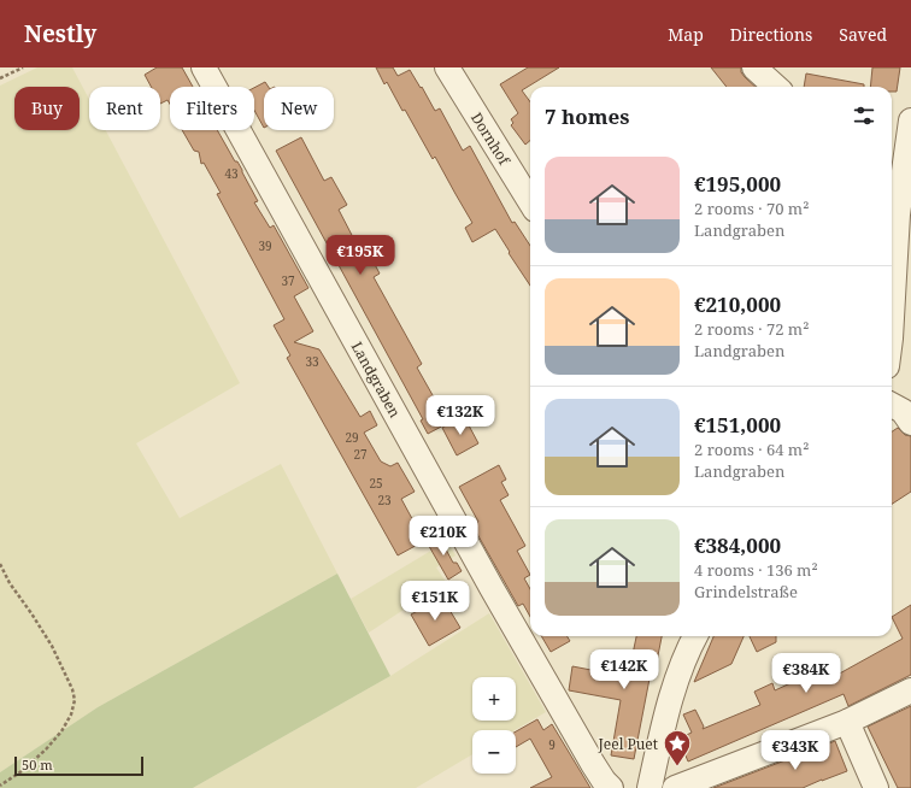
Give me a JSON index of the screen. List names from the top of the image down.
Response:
{
  "streets": {
    "street": ["Dornhof", "Landgraben"]
  },
  "places": {
    "place": ["Jeel Puet"]
  },
  "house_numbers": [
    "43",
    "39",
    "37",
    "33",
    "29",
    "27",
    "25",
    "23",
    "9"
  ],
  "scale_bar": "50 m",
  "page": {
    "header": "Nestly",
    "nav": ["Map", "Directions", "Saved"],
    "chip": [
      "Buy",
      "Rent",
      "Filters",
      "New"
    ],
    "heading": "7 homes",
    "list": [
      {
        "name": "€195,000",
        "note": "2 rooms · 70 m² · Landgraben"
      },
      {
        "name": "€210,000",
        "note": "2 rooms · 72 m² · Landgraben"
      },
      {
        "name": "€151,000",
        "note": "2 rooms · 64 m² · Landgraben"
      },
      {
        "name": "€384,000",
        "note": "4 rooms · 136 m² · Grindelstraße"
      }
    ],
    "price": [
      "€195K",
      "€132K",
      "€210K",
      "€151K",
      "€142K",
      "€384K",
      "€343K"
    ],
    "map_buttons": ["+", "−"],
    "scale": "50 m"
  }
}
